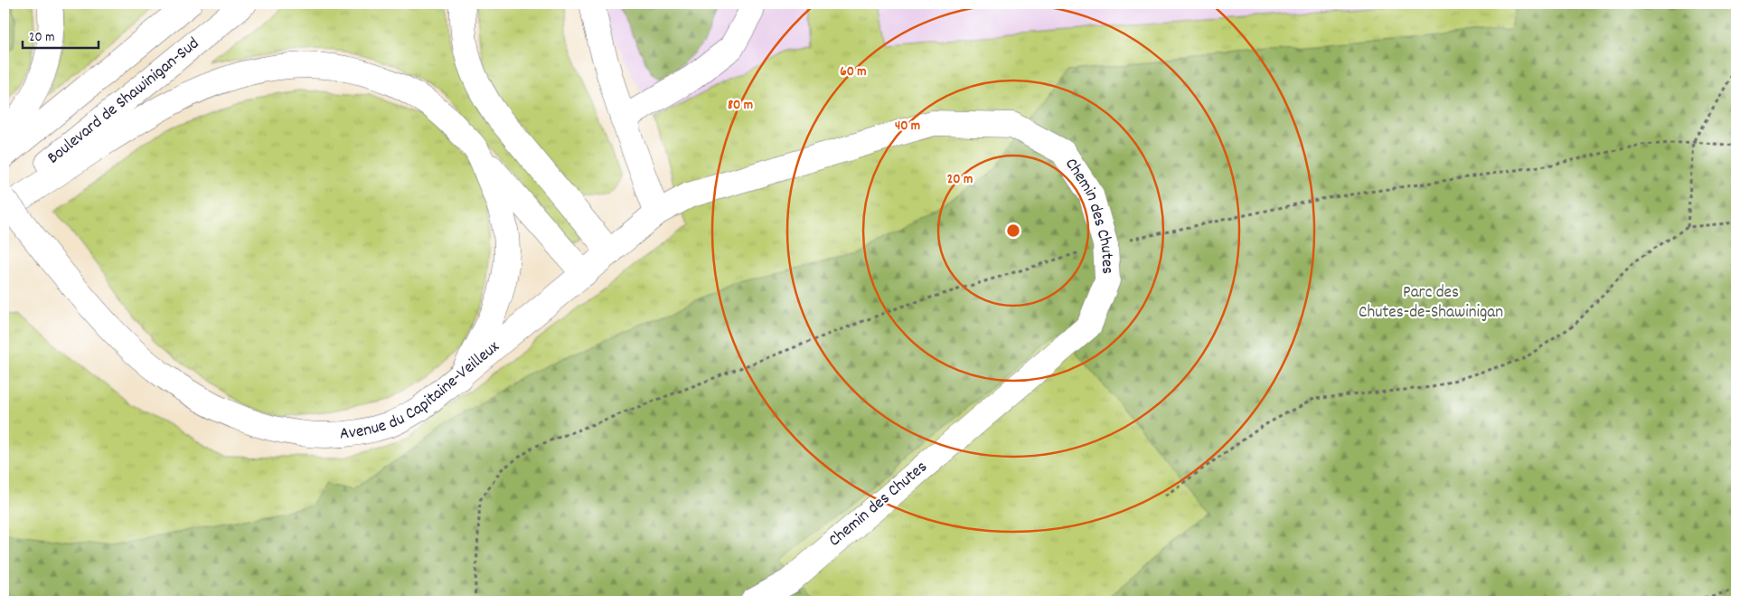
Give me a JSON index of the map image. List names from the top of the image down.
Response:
{
  "streets": {
    "main road": ["Boulevard de Shawinigan-Sud", "Chemin des Chutes", "Avenue du Capitaine-Veilleux"]
  },
  "crossings": [
    ["Boulevard de Shawinigan-Sud", "Avenue du Capitaine-Veilleux"],
    ["Chemin des Chutes", "Avenue du Capitaine-Veilleux"]
  ],
  "parks": ["Parc des Chutes-de-Shawinigan"],
  "scale_bar": "20 m",
  "rings": [
    "60 m",
    "80 m",
    "40 m",
    "20 m"
  ]
}
